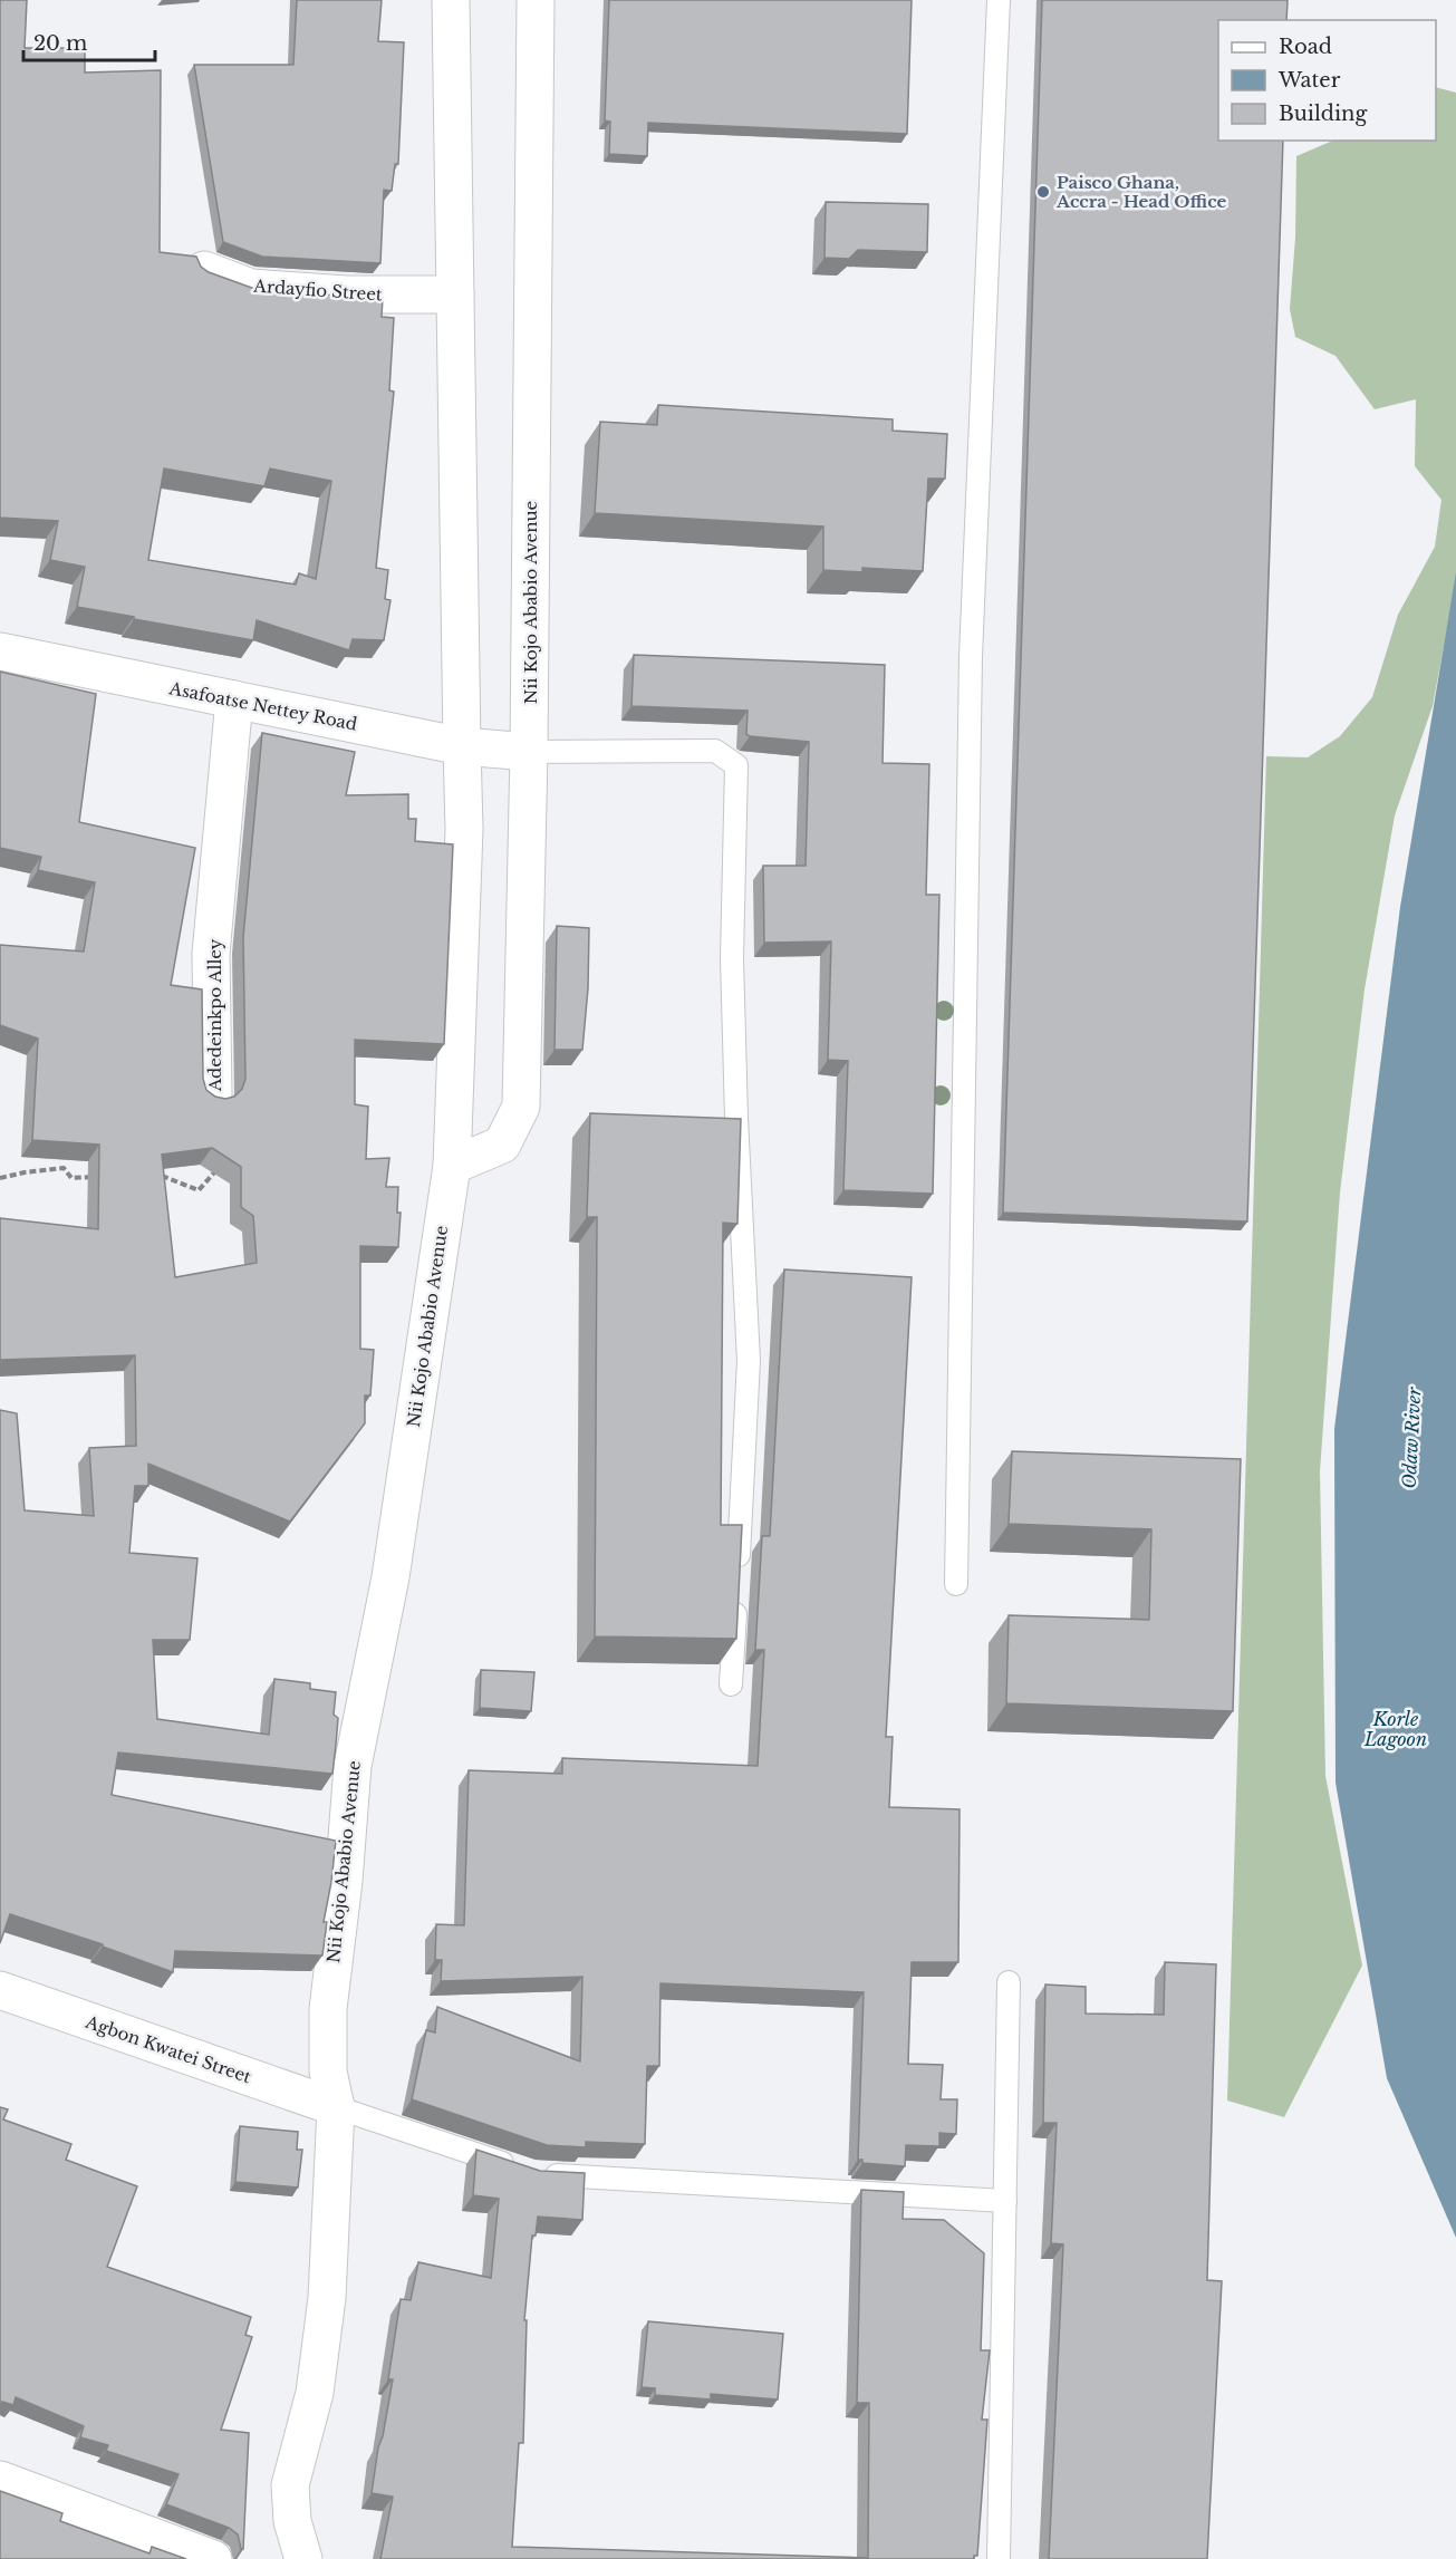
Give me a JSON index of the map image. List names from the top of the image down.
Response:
{
  "streets": {
    "street": [
      "Ardayfio Street",
      "Nii Kojo Ababio Avenue",
      "Asafoatse Nettey Road",
      "Adedeinkpo Alley",
      "Agbon Kwatei Street"
    ]
  },
  "crossings": [
    ["Ardayfio Street", "Nii Kojo Ababio Avenue"],
    ["Nii Kojo Ababio Avenue", "Asafoatse Nettey Road"],
    ["Nii Kojo Ababio Avenue", "Agbon Kwatei Street"],
    ["Asafoatse Nettey Road", "Adedeinkpo Alley"]
  ],
  "water": ["Odaw River", "Korle Lagoon"],
  "places": ["Paisco Ghana, Accra - Head Office"],
  "legend": ["Road", "Water", "Building"],
  "scale_bar": "20 m"
}
